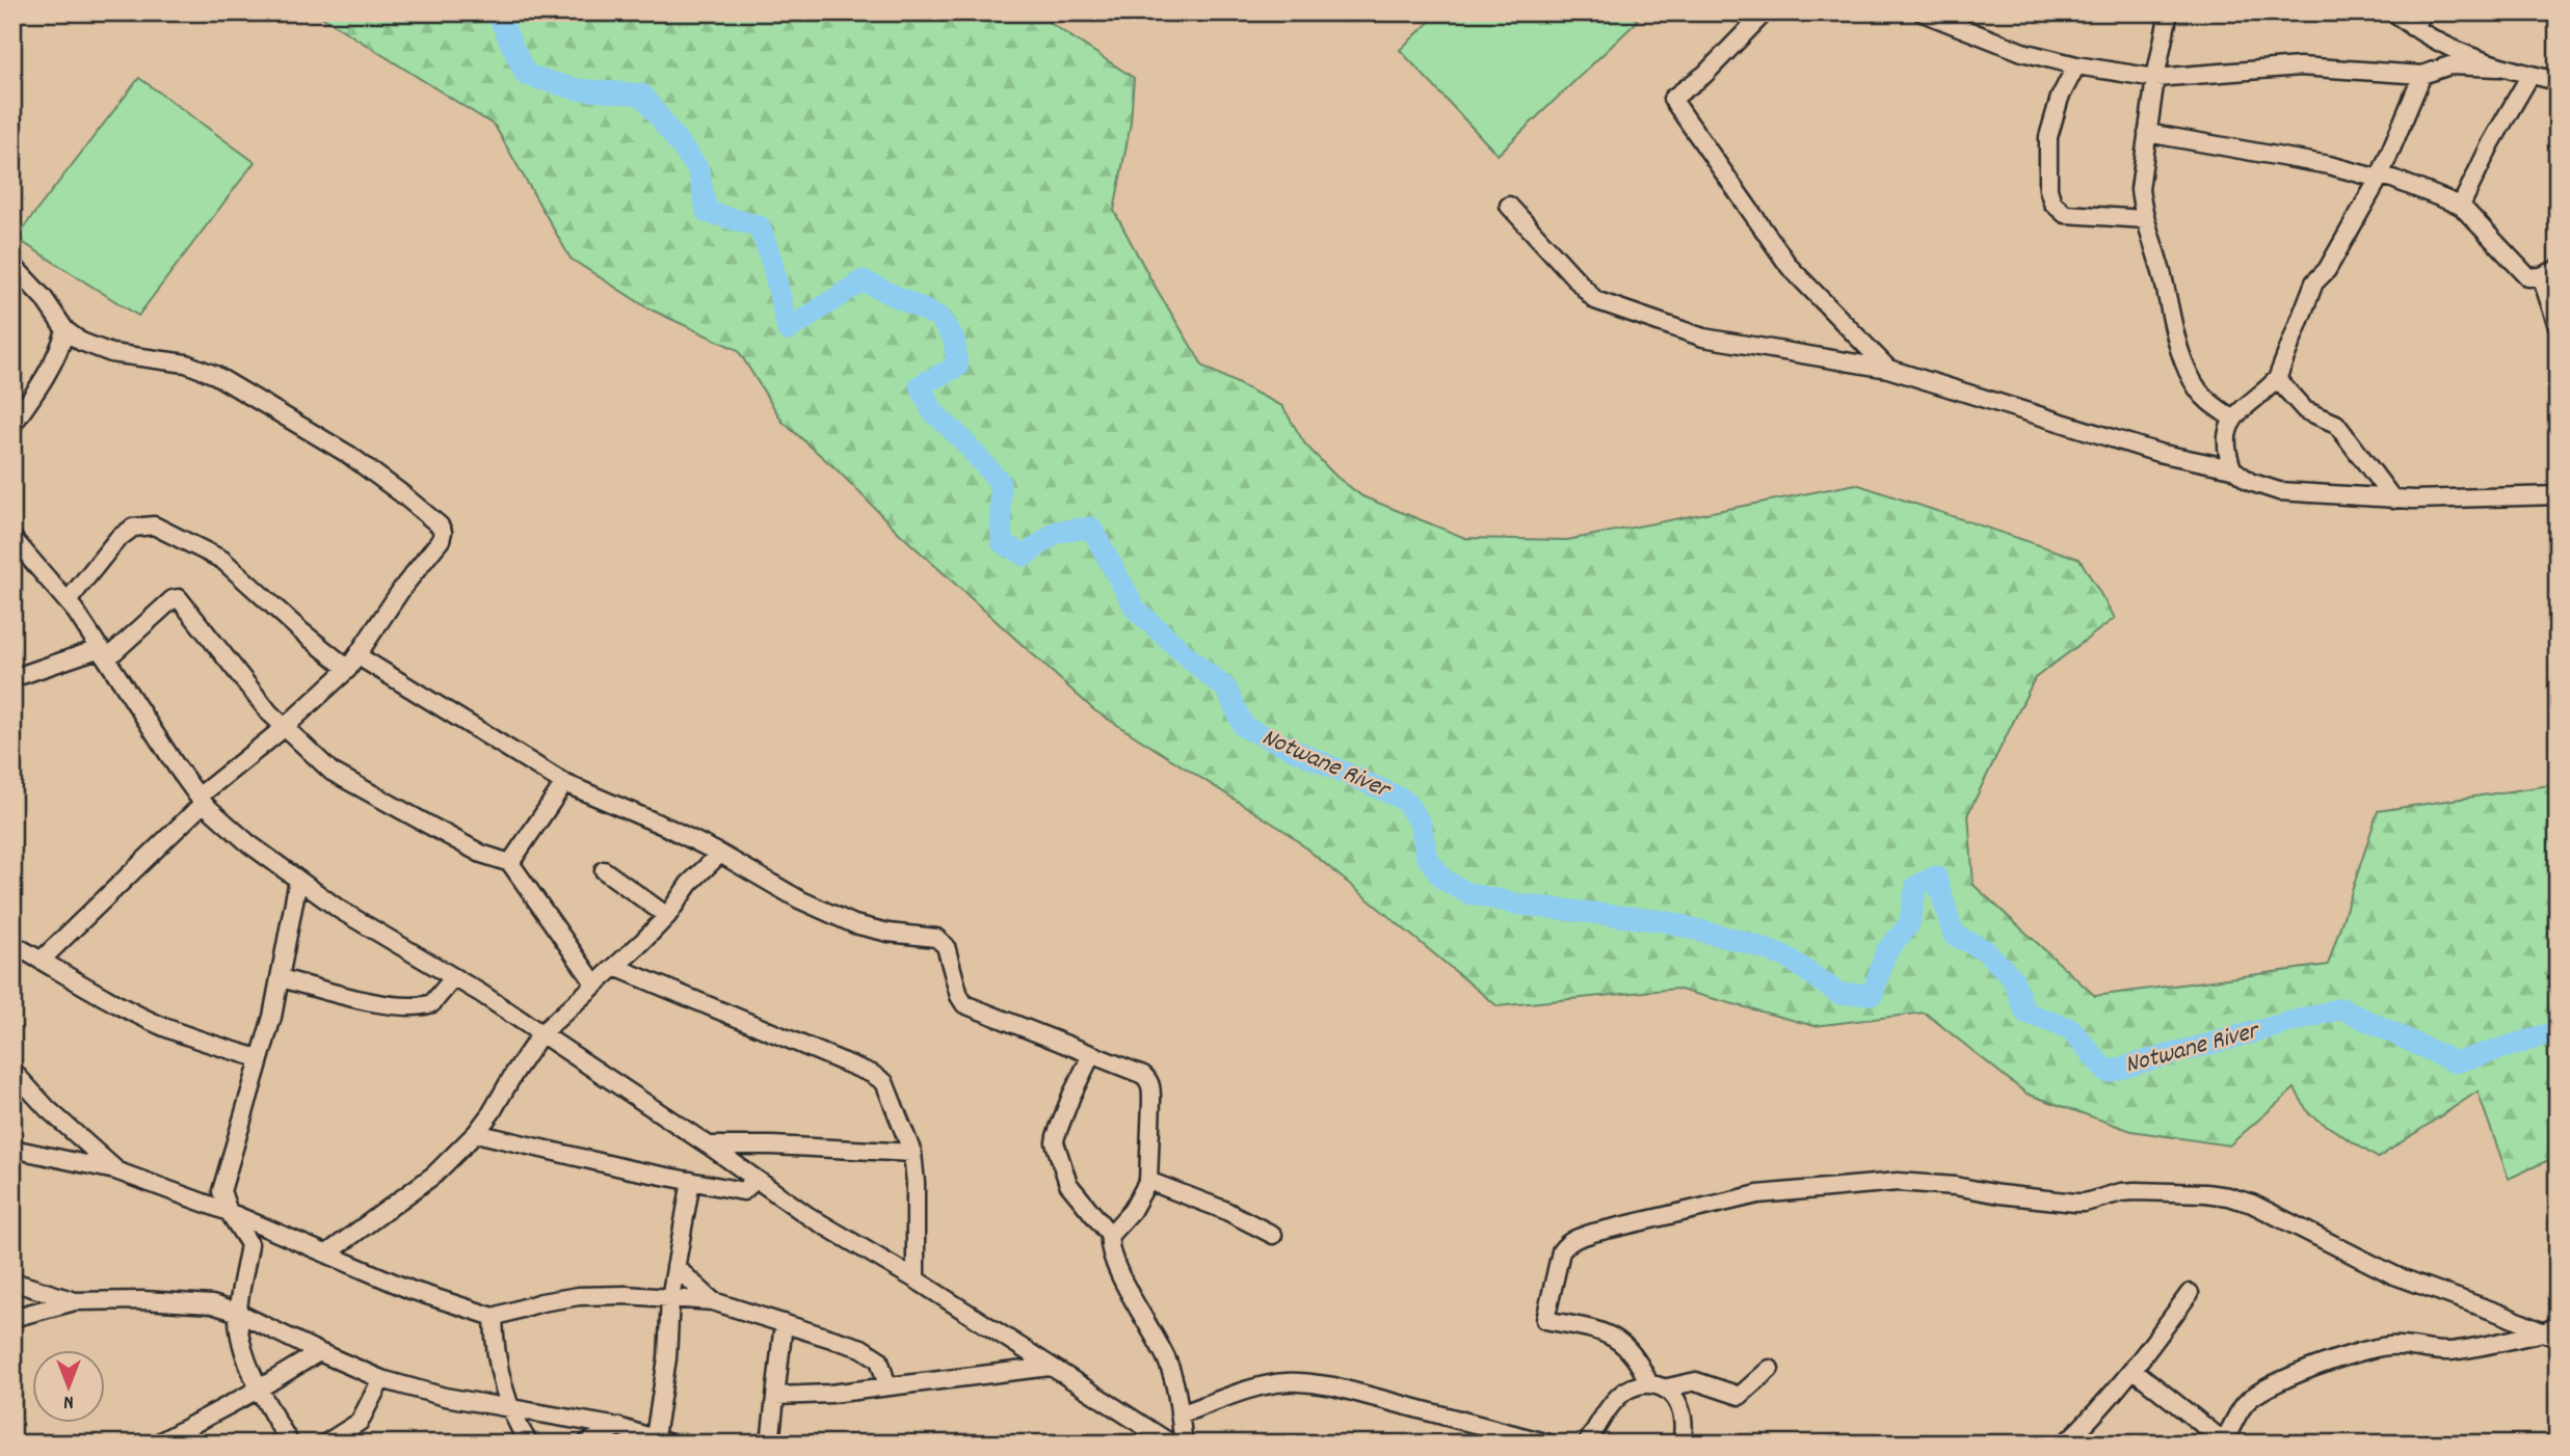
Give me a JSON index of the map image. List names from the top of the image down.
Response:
{
  "water": ["Notwane River"],
  "north": "bottom"
}
